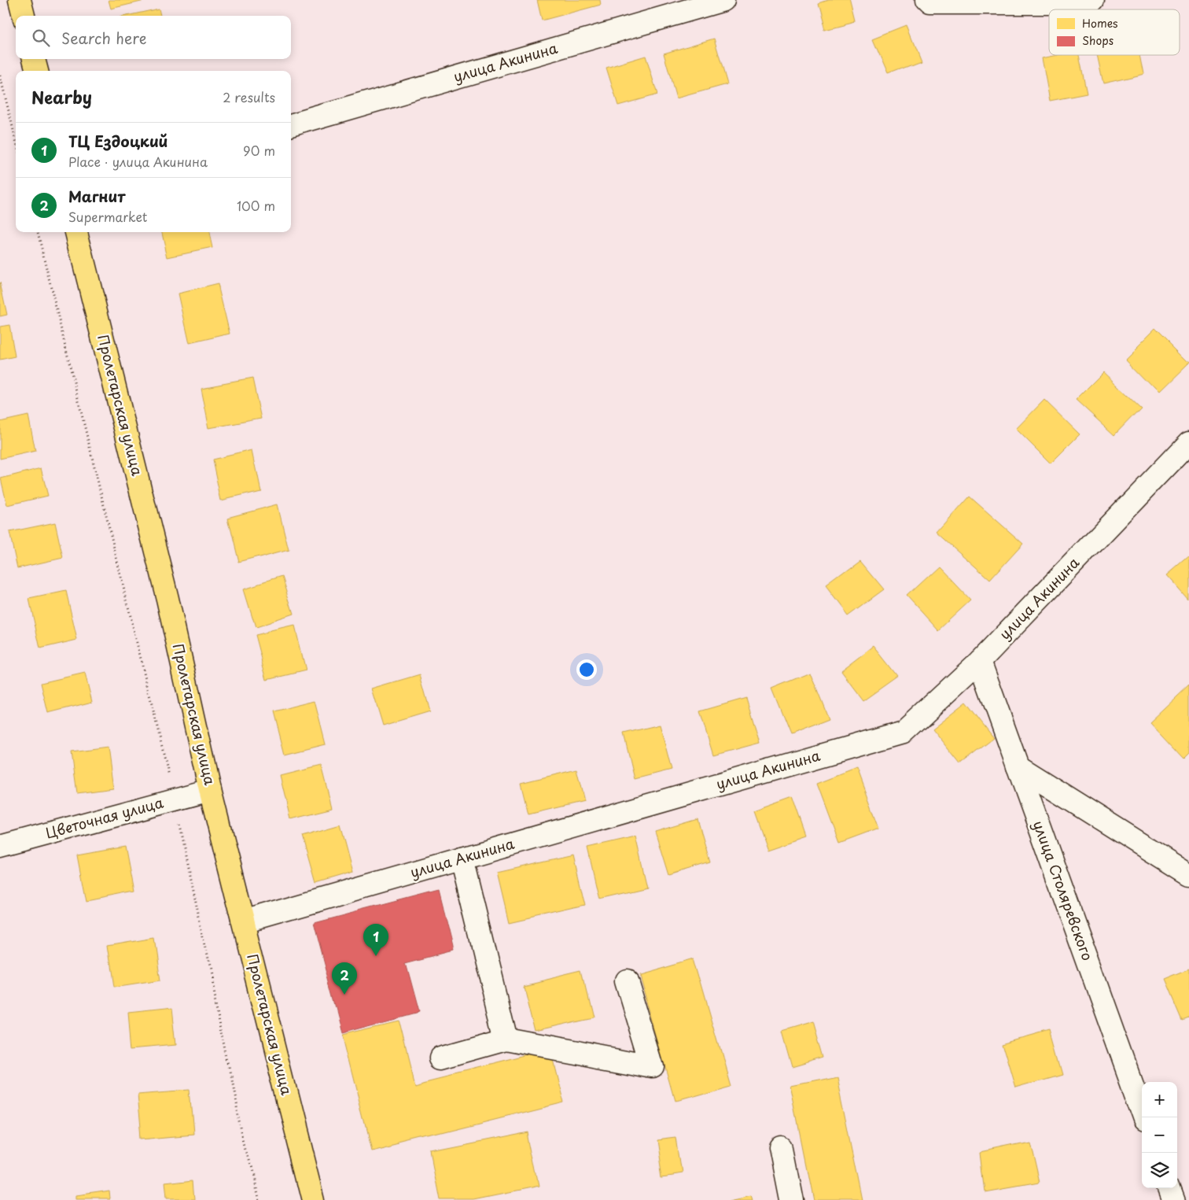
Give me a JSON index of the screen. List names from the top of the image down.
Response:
{
  "streets": {
    "main road": ["Пролетарская улица"],
    "street": ["улица Акинина", "Цветочная улица", "улица Столяревского"]
  },
  "crossings": [
    ["улица Акинина", "Пролетарская улица"],
    ["улица Акинина", "улица Столяревского"],
    ["Пролетарская улица", "Цветочная улица"]
  ],
  "legend": ["Homes", "Shops"],
  "page": {
    "search": "Search here",
    "heading": ["Nearby", "2 results"],
    "list": [
      {
        "mark": "1",
        "name": "ТЦ Ездоцкий",
        "note": "Place · улица Акинина",
        "value": "90 m"
      },
      {
        "mark": "2",
        "name": "Магнит",
        "note": "Supermarket",
        "value": "100 m"
      }
    ],
    "pins": ["1", "2"],
    "map_buttons": ["+", "−"]
  }
}
